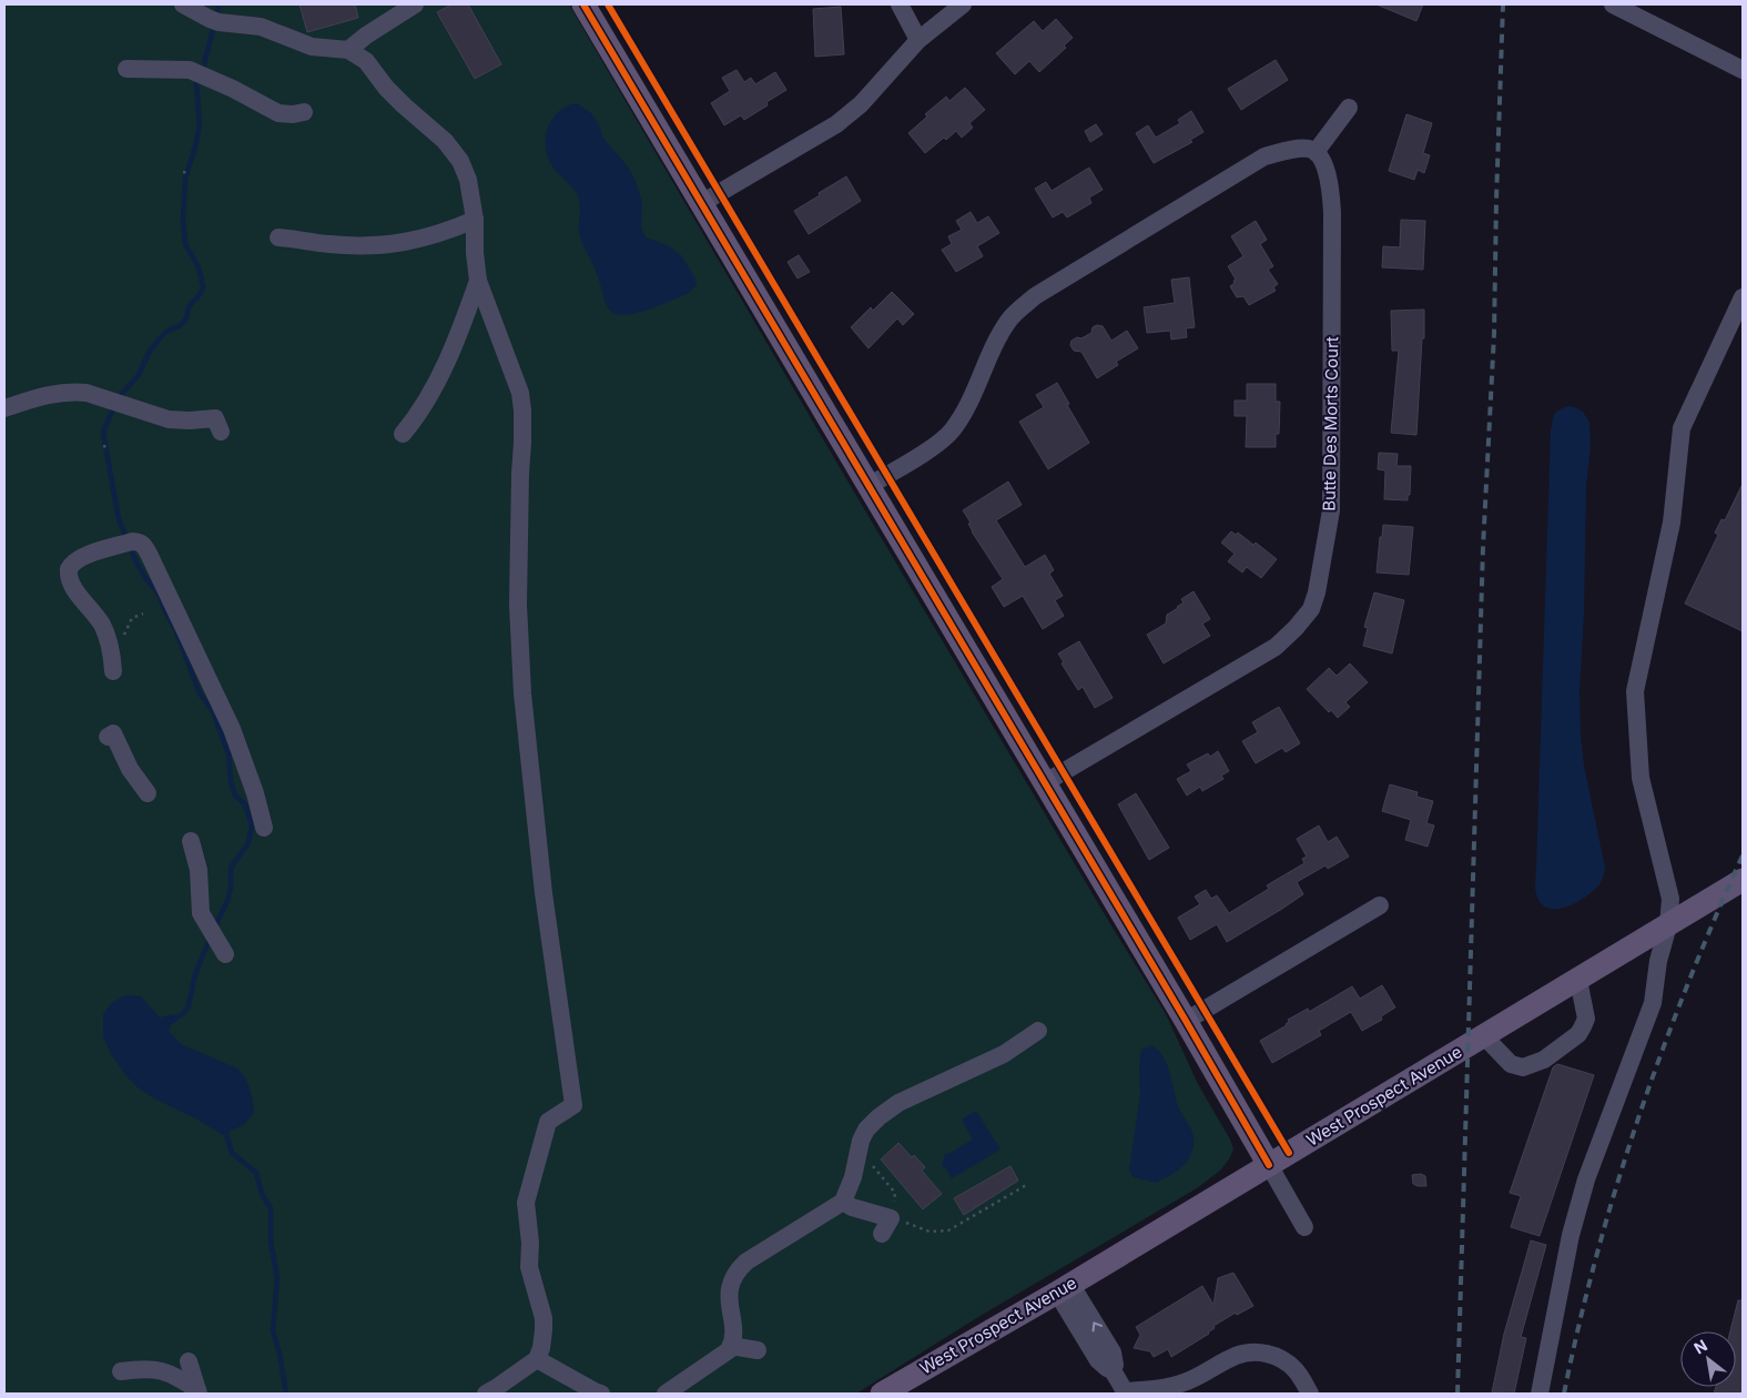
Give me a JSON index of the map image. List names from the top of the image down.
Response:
{
  "streets": {
    "main road": ["West Prospect Avenue"],
    "street": ["Butte Des Morts Court"]
  },
  "north": "top left"
}
